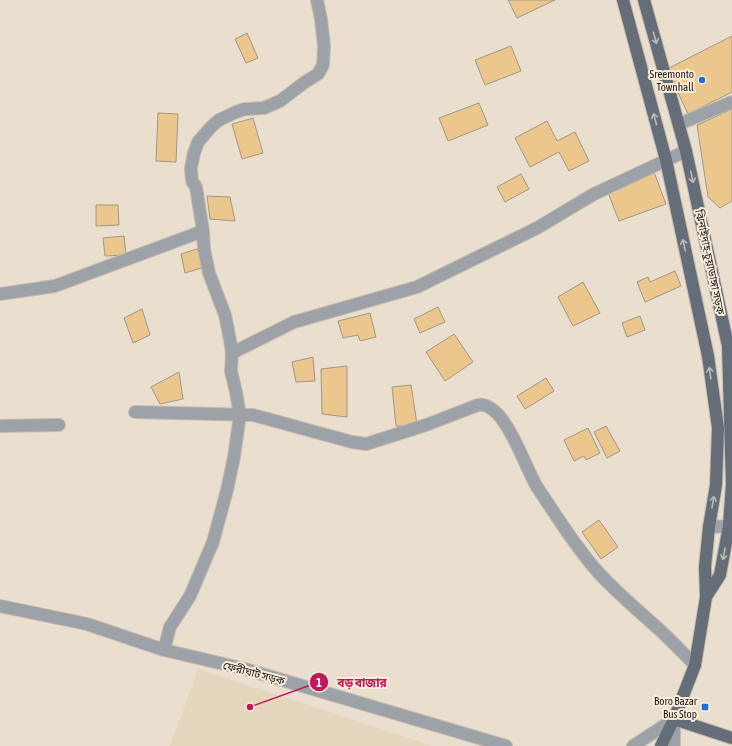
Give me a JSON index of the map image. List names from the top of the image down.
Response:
{
  "streets": {
    "main road": ["ঝিনাইদাহ-চুয়াডাঙ্গা সড়ক"],
    "street": ["ফেরীঘাট সড়ক"]
  },
  "places": {
    "other": ["Sreemonto Townhall", "বড় বাজার"],
    "transit": ["Boro Bazar Bus Stop"]
  }
}
